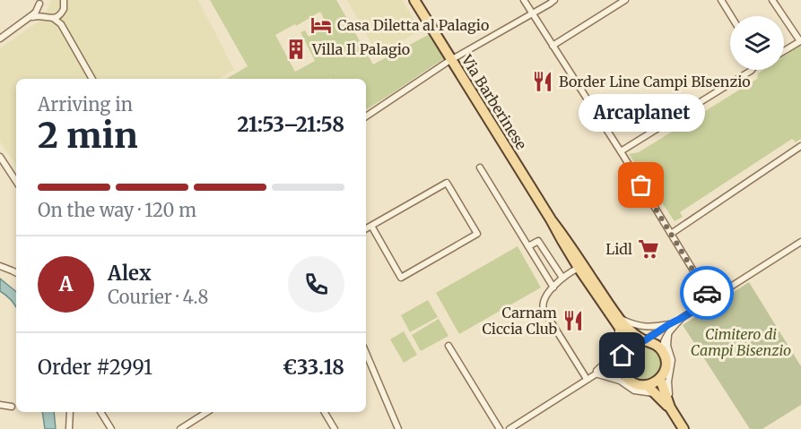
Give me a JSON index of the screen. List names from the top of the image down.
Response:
{
  "streets": {
    "main road": ["Via Barberinese"]
  },
  "parks": ["Cimitero di Campi Bisenzio"],
  "places": {
    "hotel": ["Casa Diletta al Palagio"],
    "building": ["Villa Il Palagio"],
    "restaurant": ["Border Line Campi BIsenzio", "Carnam Ciccia Club"],
    "other": ["Arcaplanet"],
    "supermarket": ["Lidl"]
  },
  "page": {
    "heading": ["2 min", "Arriving in", "21:53–21:58"],
    "panel": [
      "Alex",
      "Courier · 4.8",
      "Order #2991",
      "€33.18"
    ],
    "bubble": "Arcaplanet",
    "bar": "On the way · 120 m",
    "round": "A"
  }
}
